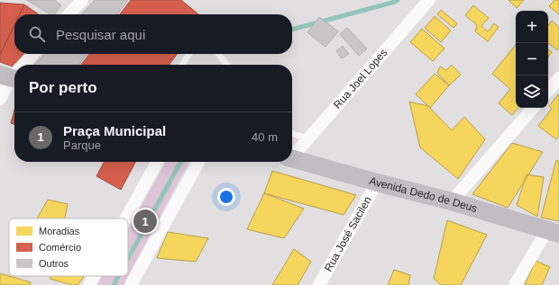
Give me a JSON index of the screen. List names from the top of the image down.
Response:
{
  "streets": {
    "main road": ["Avenida Dedo de Deus"],
    "street": ["Rua Joel Lopes", "Rua José Sacilen"]
  },
  "crossings": [
    ["Avenida Dedo de Deus", "Rua José Sacilen"]
  ],
  "legend": ["Moradias", "Comércio", "Outros"],
  "page": {
    "map_buttons": ["+", "−"],
    "search": "Pesquisar aqui",
    "heading": "Por perto",
    "list": [
      {
        "mark": "1",
        "name": "Praça Municipal",
        "note": "Parque",
        "value": "40 m"
      }
    ],
    "pins": "1"
  }
}
